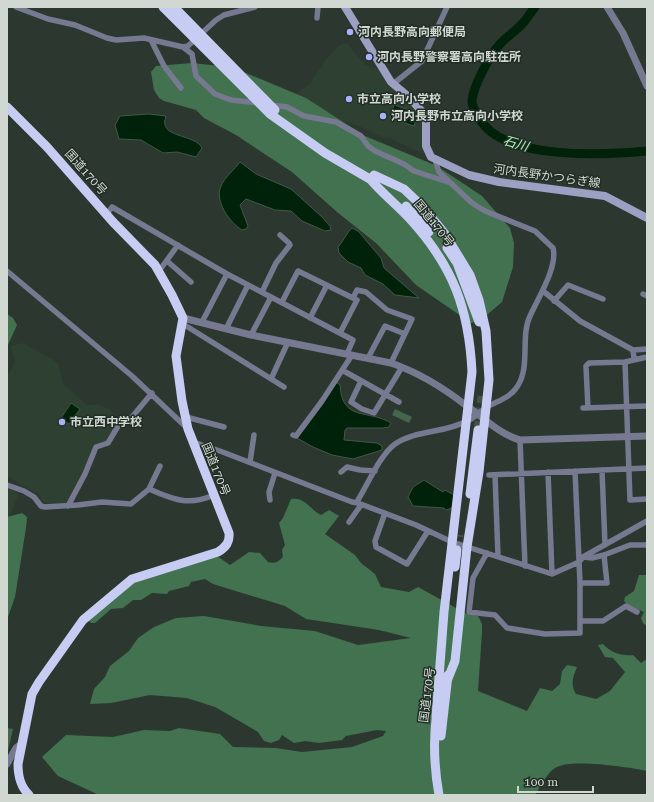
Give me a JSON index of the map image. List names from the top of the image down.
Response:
{
  "streets": {
    "highway": ["国道170号"],
    "main road": ["河内長野かつらぎ線"]
  },
  "water": ["石川"],
  "places": [
    "河内長野高向郵便局",
    "河内長野警察署高向駐在所",
    "市立高向小学校",
    "河内長野市立高向小学校",
    "市立西中学校"
  ],
  "scale_bar": "100 m"
}
